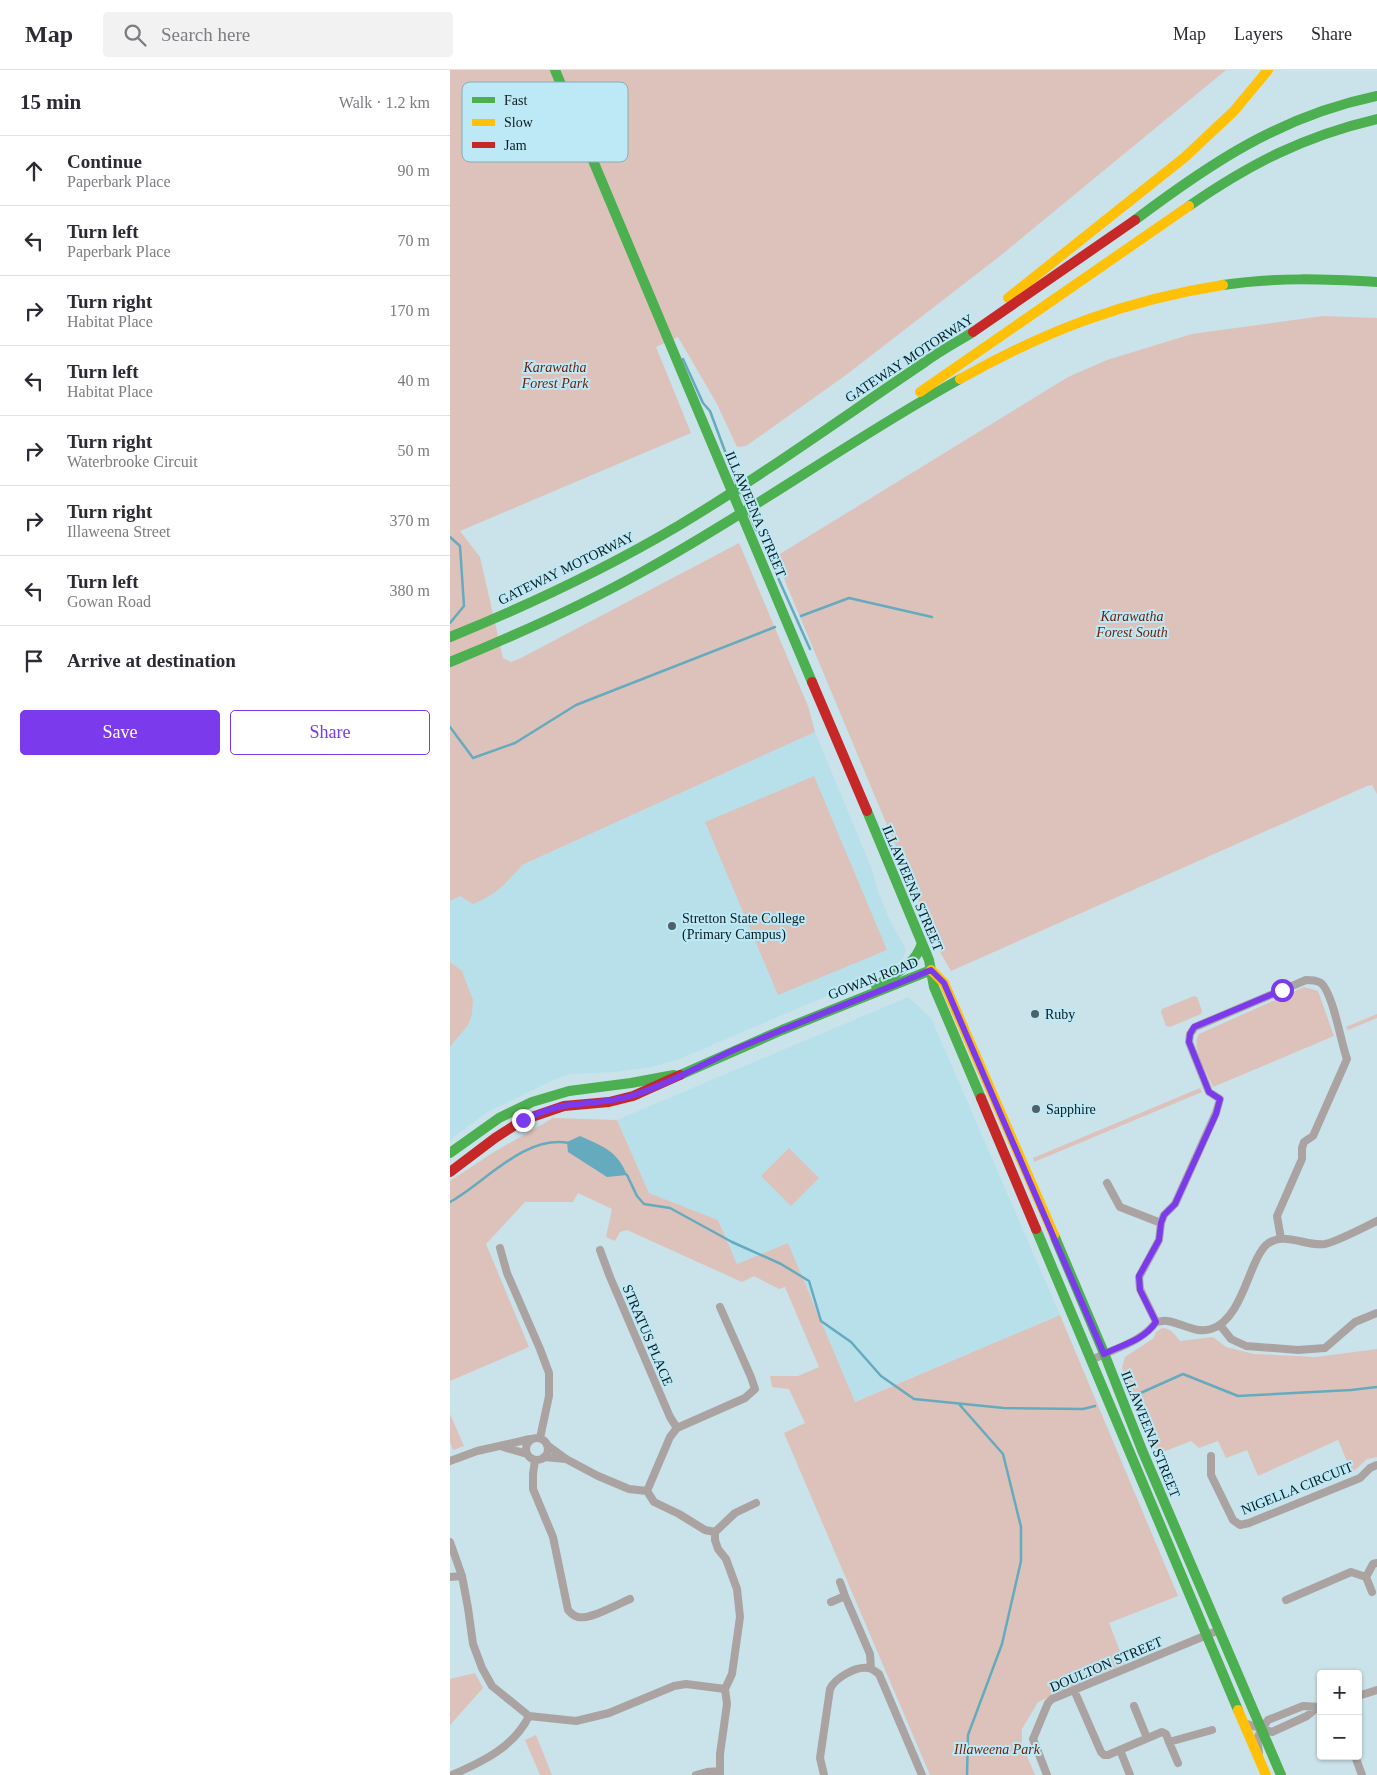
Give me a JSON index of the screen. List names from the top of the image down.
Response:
{
  "streets": {
    "main road": ["GATEWAY MOTORWAY", "ILLAWEENA STREET", "GOWAN ROAD"],
    "street": ["STRATUS PLACE", "NIGELLA CIRCUIT", "DOULTON STREET"]
  },
  "crossings": [
    ["ILLAWEENA STREET", "GOWAN ROAD"],
    ["ILLAWEENA STREET", "DOULTON STREET"]
  ],
  "parks": ["Karawatha Forest Park", "Karawatha Forest South", "Illaweena Park"],
  "places": ["Stretton State College (Primary Campus)", "Ruby", "Sapphire"],
  "legend": ["Fast", "Slow", "Jam"],
  "page": {
    "header": "Map",
    "search": "Search here",
    "nav": ["Map", "Layers", "Share"],
    "heading": ["15 min", "Walk · 1.2 km"],
    "list": [
      ["Continue", "Paperbark Place", "90 m"],
      ["Turn left", "Paperbark Place", "70 m"],
      ["Turn right", "Habitat Place", "170 m"],
      ["Turn left", "Habitat Place", "40 m"],
      ["Turn right", "Waterbrooke Circuit", "50 m"],
      ["Turn right", "Illaweena Street", "370 m"],
      ["Turn left", "Gowan Road", "380 m"],
      "Arrive at destination"
    ],
    "buttons": ["Save", "Share"],
    "map_buttons": ["+", "−"]
  }
}
